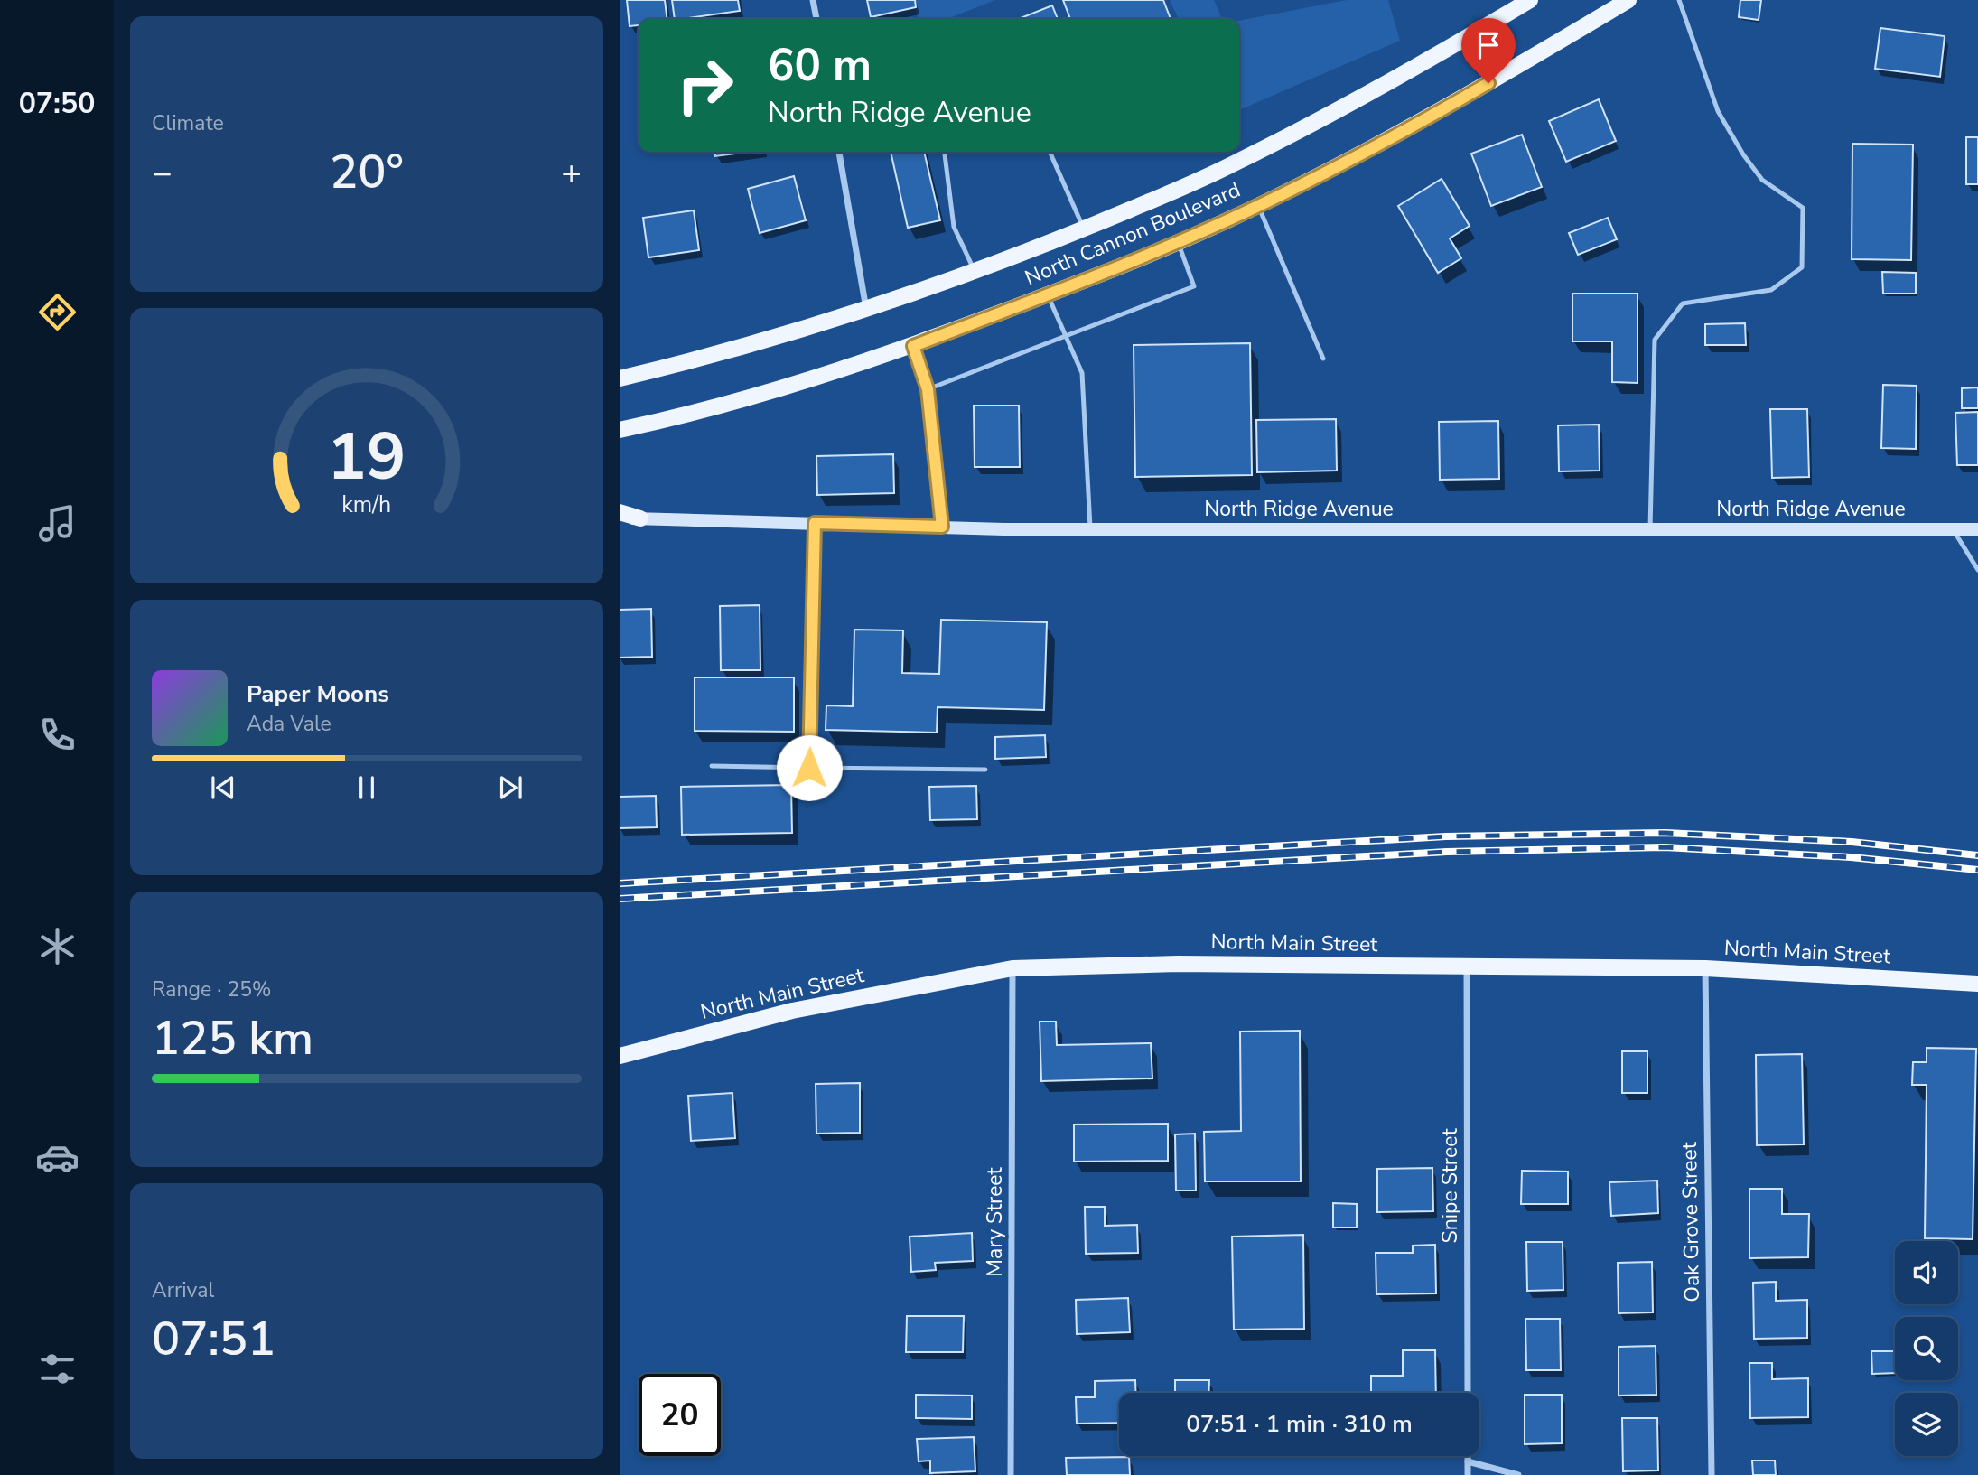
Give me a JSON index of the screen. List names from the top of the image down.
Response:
{
  "streets": {
    "main road": ["North Cannon Boulevard", "North Main Street"],
    "street": [
      "North Ridge Avenue",
      "Snipe Street",
      "Mary Street",
      "Oak Grove Street"
    ]
  },
  "crossings": [
    ["North Main Street", "Snipe Street"],
    ["North Main Street", "Mary Street"],
    ["North Main Street", "Oak Grove Street"]
  ],
  "page": {
    "tabs": "07:50",
    "tile": [
      "Climate",
      ["Range · 25%", "125 km"],
      ["Arrival", "07:51"]
    ],
    "turn": ["60 m", "North Ridge Avenue"],
    "heat": ["−", "20°", "+"],
    "song": ["Paper Moons", "Ada Vale"],
    "limit": "20",
    "trip": "07:51 · 1 min · 310 m",
    "gauge": ["19", "km/h"]
  }
}
